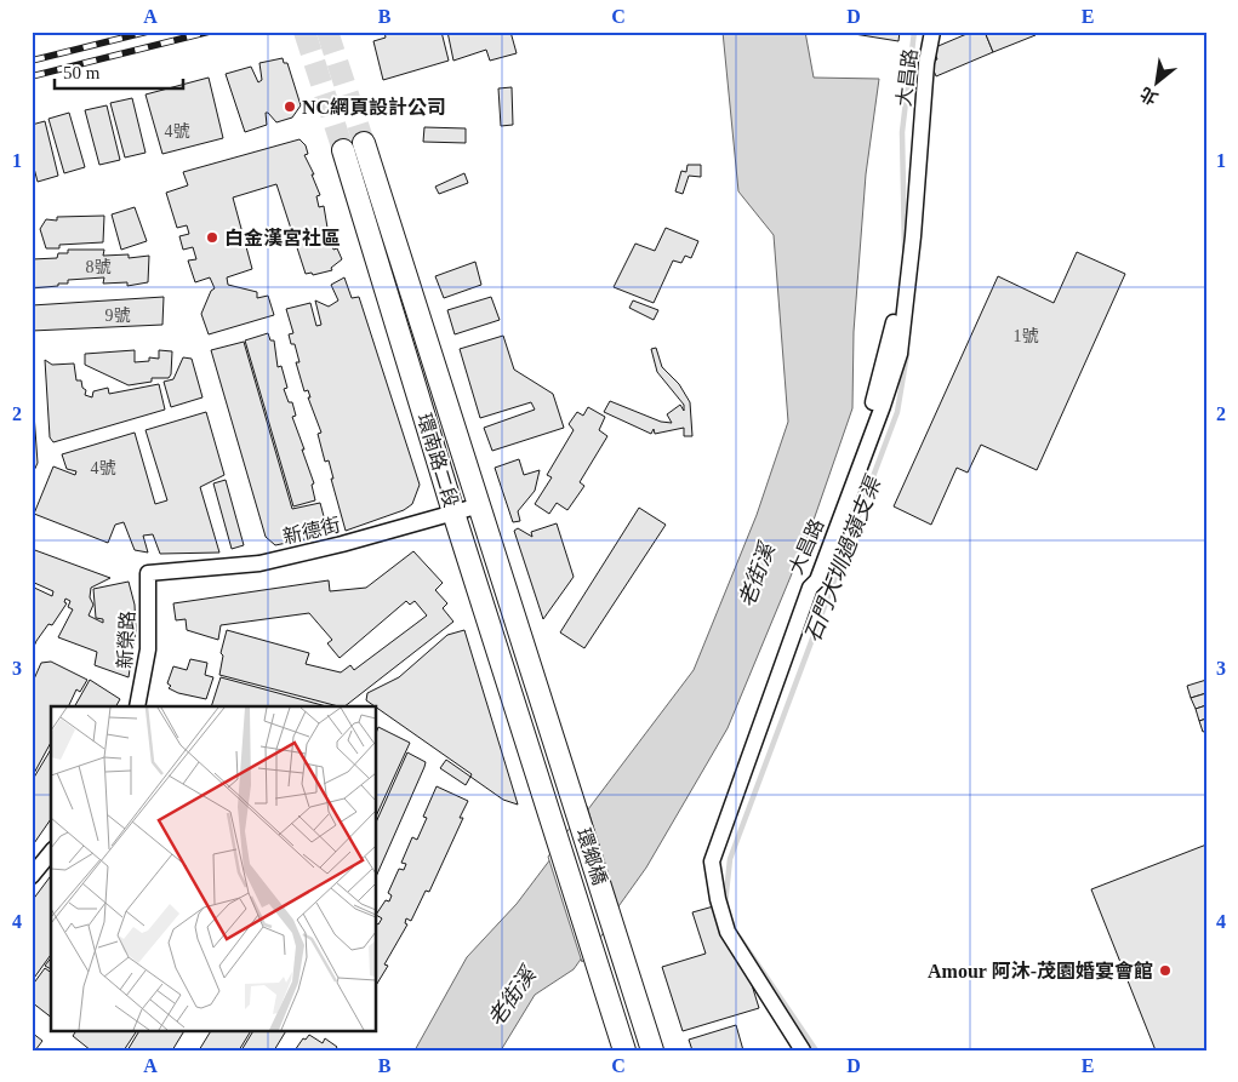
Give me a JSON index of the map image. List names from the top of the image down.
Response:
{
  "streets": {
    "main road": ["環南路二段", "環鄉橋"],
    "street": ["大昌路", "新德街", "新榮路"]
  },
  "crossings": [
    ["環南路二段", "新德街"],
    ["環南路二段", "環鄉橋"],
    ["新德街", "新榮路"]
  ],
  "water": ["石門大圳過嶺支渠", "老街溪"],
  "places": ["NC網頁設計公司", "白金漢宮社區", "Amour 阿沐-茂園婚宴會館"],
  "house_numbers": [
    "4號",
    "8號",
    "9號",
    "1號",
    "4號"
  ],
  "scale_bar": "50 m",
  "north": "bottom left",
  "grid": {
    "columns": [
      "A",
      "B",
      "C",
      "D",
      "E"
    ],
    "rows": [
      "1",
      "2",
      "3",
      "4"
    ]
  }
}
